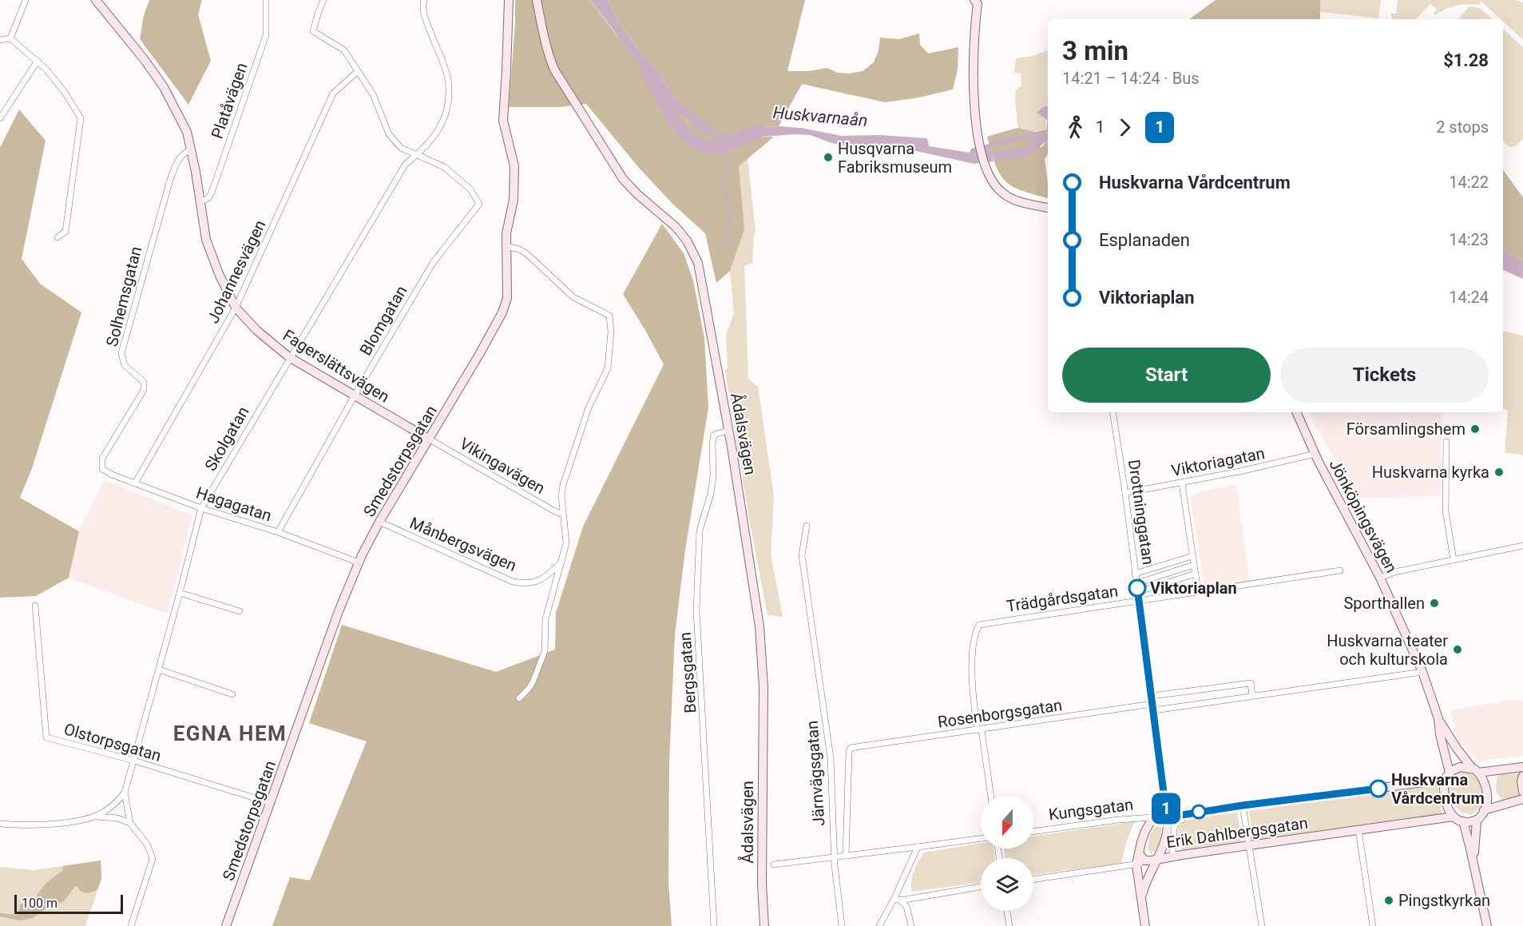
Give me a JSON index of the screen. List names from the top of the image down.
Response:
{
  "streets": {
    "street": [
      "Platåvägen",
      "Johannesvägen",
      "Solhemsgatan",
      "Blomgatan",
      "Fagerslättsvägen",
      "Ådalsvägen",
      "Skolgatan",
      "Smedstorpsgatan",
      "Viktoriagatan",
      "Vikingavägen",
      "Hagagatan",
      "Drottninggatan",
      "Jönköpingsvägen",
      "Månbergsvägen",
      "Trädgårdsgatan",
      "Bergsgatan",
      "Rosenborgsgatan",
      "Olstorpsgatan",
      "Järnvägsgatan",
      "Kungsgatan",
      "Erik Dahlbergsgatan"
    ]
  },
  "crossings": [
    ["Platåvägen", "Fagerslättsvägen"],
    ["Johannesvägen", "Fagerslättsvägen"],
    ["Johannesvägen", "Hagagatan"],
    ["Solhemsgatan", "Fagerslättsvägen"],
    ["Solhemsgatan", "Hagagatan"],
    ["Blomgatan", "Fagerslättsvägen"],
    ["Blomgatan", "Skolgatan"],
    ["Blomgatan", "Hagagatan"],
    ["Fagerslättsvägen", "Skolgatan"],
    ["Fagerslättsvägen", "Smedstorpsgatan"],
    ["Fagerslättsvägen", "Vikingavägen"],
    ["Ådalsvägen", "Bergsgatan"],
    ["Skolgatan", "Hagagatan"],
    ["Skolgatan", "Olstorpsgatan"],
    ["Smedstorpsgatan", "Vikingavägen"],
    ["Smedstorpsgatan", "Hagagatan"],
    ["Smedstorpsgatan", "Månbergsvägen"],
    ["Smedstorpsgatan", "Olstorpsgatan"],
    ["Viktoriagatan", "Drottninggatan"],
    ["Viktoriagatan", "Jönköpingsvägen"],
    ["Drottninggatan", "Trädgårdsgatan"],
    ["Drottninggatan", "Rosenborgsgatan"],
    ["Drottninggatan", "Kungsgatan"],
    ["Drottninggatan", "Erik Dahlbergsgatan"],
    ["Jönköpingsvägen", "Rosenborgsgatan"],
    ["Jönköpingsvägen", "Kungsgatan"],
    ["Jönköpingsvägen", "Erik Dahlbergsgatan"],
    ["Trädgårdsgatan", "Rosenborgsgatan"],
    ["Kungsgatan", "Erik Dahlbergsgatan"]
  ],
  "districts": ["EGNA HEM"],
  "water": ["Huskvarnaån"],
  "places": [
    "Husqvarna Fabriksmuseum",
    "Församlingshem",
    "Huskvarna kyrka",
    "Viktoriaplan",
    "Sporthallen",
    "Huskvarna teater och kulturskola",
    "Huskvarna Vårdcentrum",
    "Pingstkyrkan"
  ],
  "lines": ["bus line 1"],
  "scale_bar": "100 m",
  "north": "bottom",
  "page": {
    "on_map": "1",
    "heading": ["3 min", "14:21 – 14:24 · Bus", "$1.28"],
    "legs": ["1", "1", "2 stops"],
    "list": [
      {
        "name": "Huskvarna Vårdcentrum",
        "value": "14:22"
      },
      {
        "name": "Esplanaden",
        "value": "14:23"
      },
      {
        "name": "Viktoriaplan",
        "value": "14:24"
      }
    ],
    "buttons": ["Start", "Tickets"],
    "scale": "100 m"
  }
}
